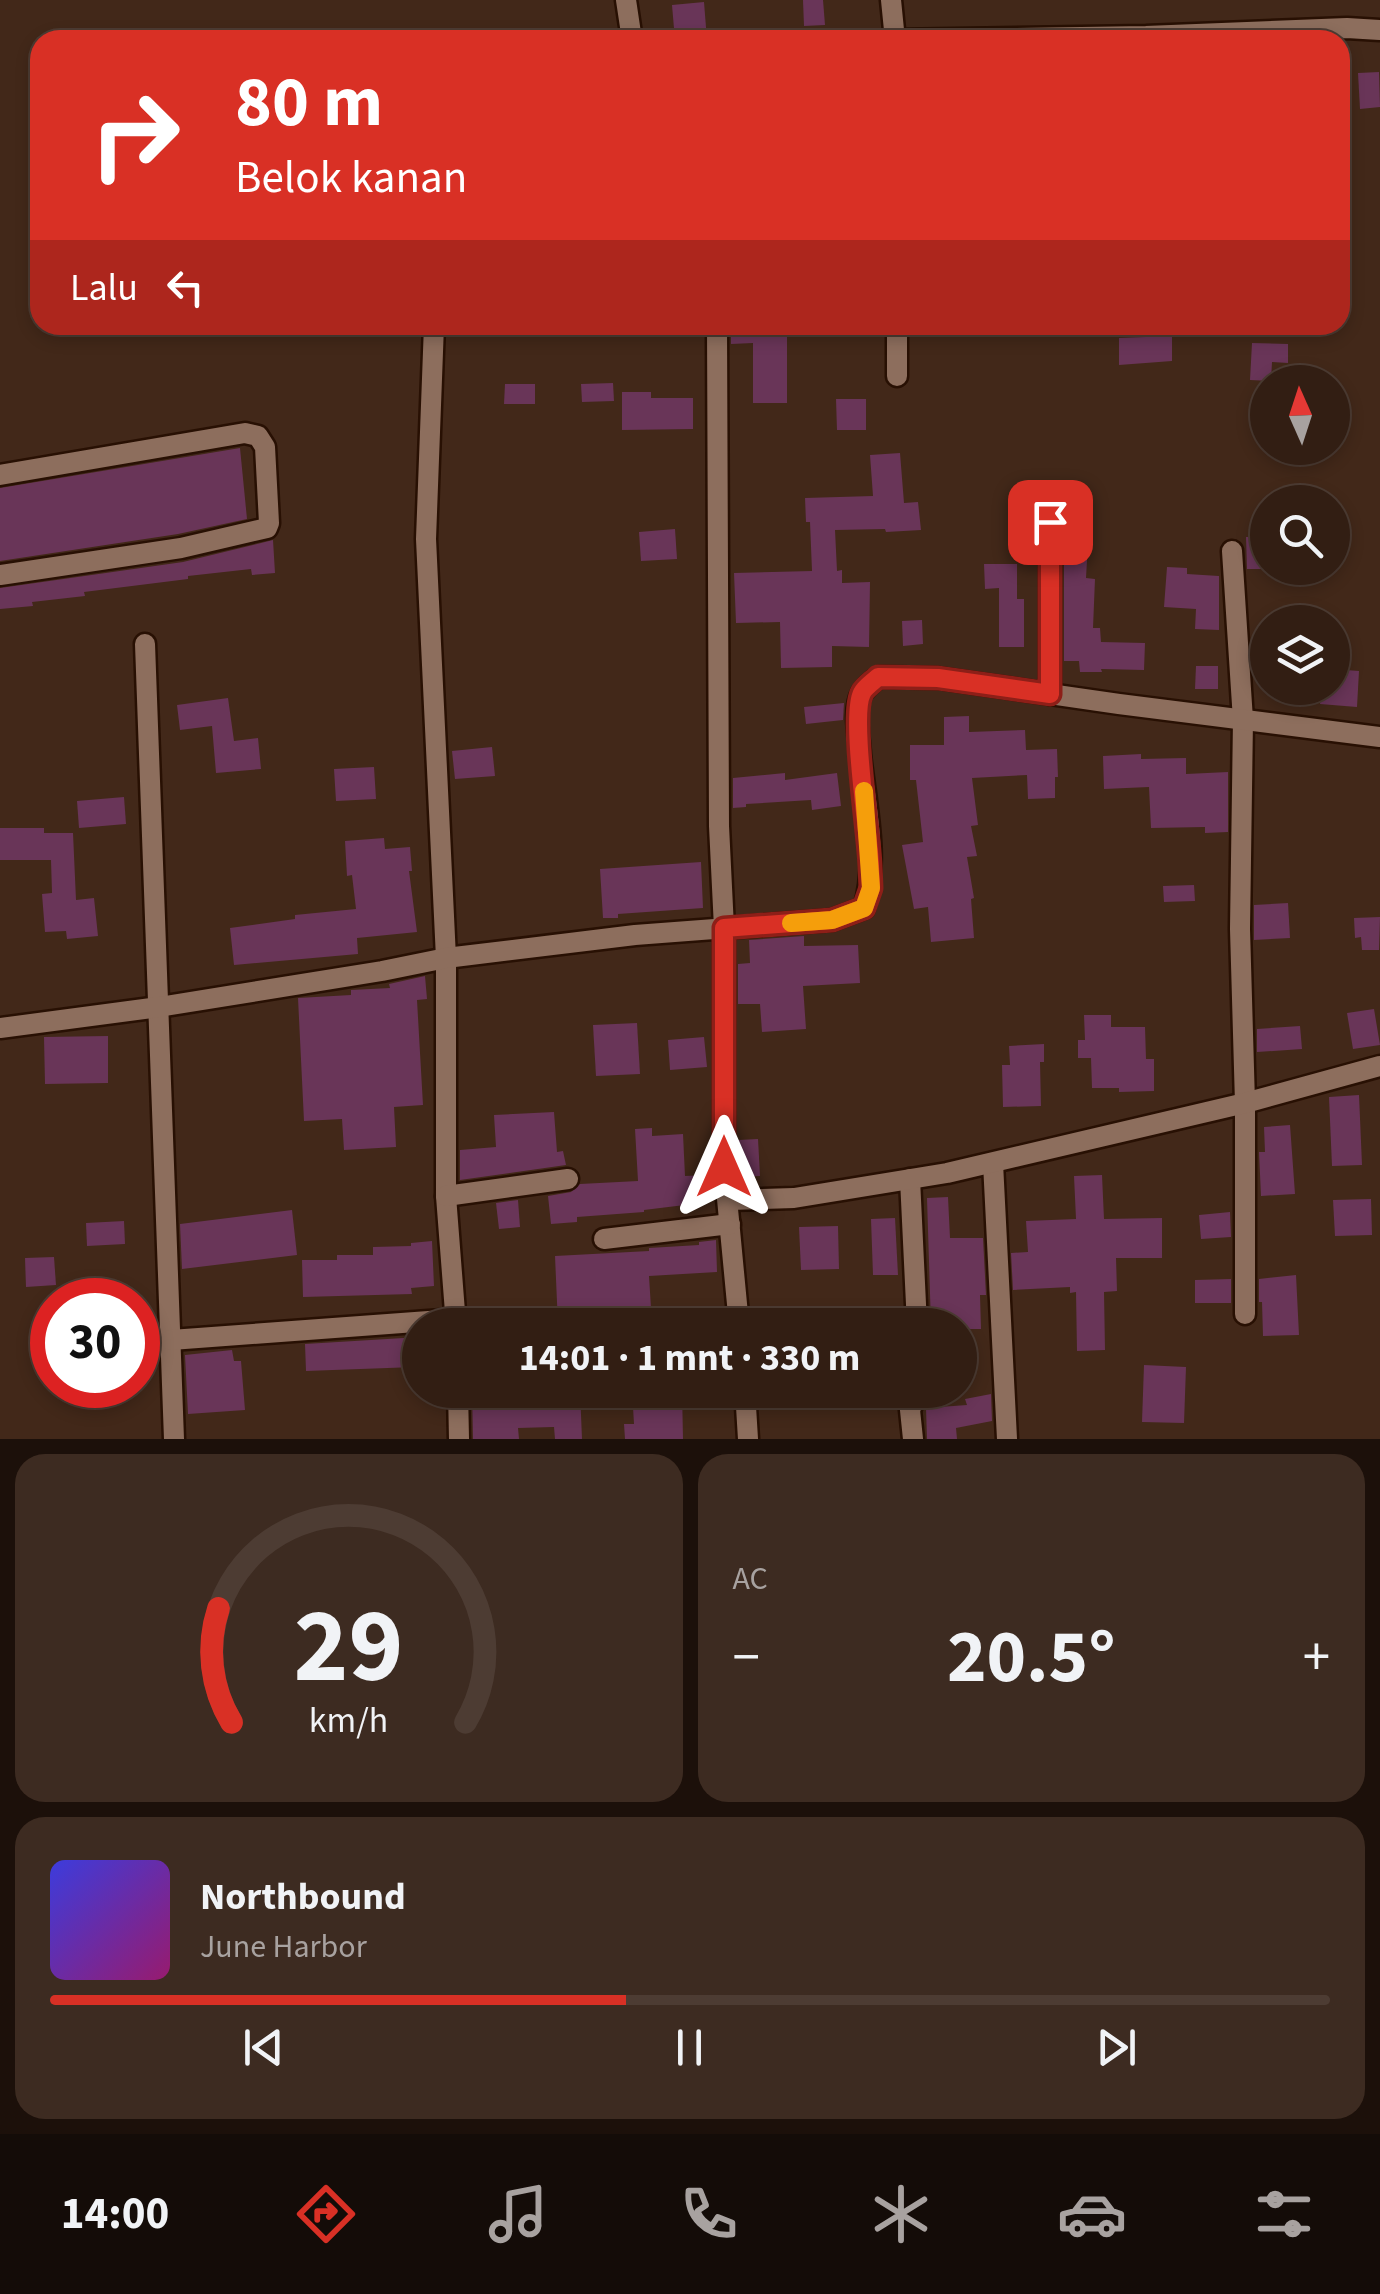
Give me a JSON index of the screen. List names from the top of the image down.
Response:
{
  "north": "top",
  "page": {
    "turn": ["80 m", "Belok kanan"],
    "then": "Lalu",
    "limit": "30",
    "trip": "14:01 · 1 mnt · 330 m",
    "tile": "AC",
    "heat": ["−", "20.5°", "+"],
    "song": ["Northbound", "June Harbor"],
    "tabs": "14:00",
    "gauge": ["29", "km/h"]
  }
}
